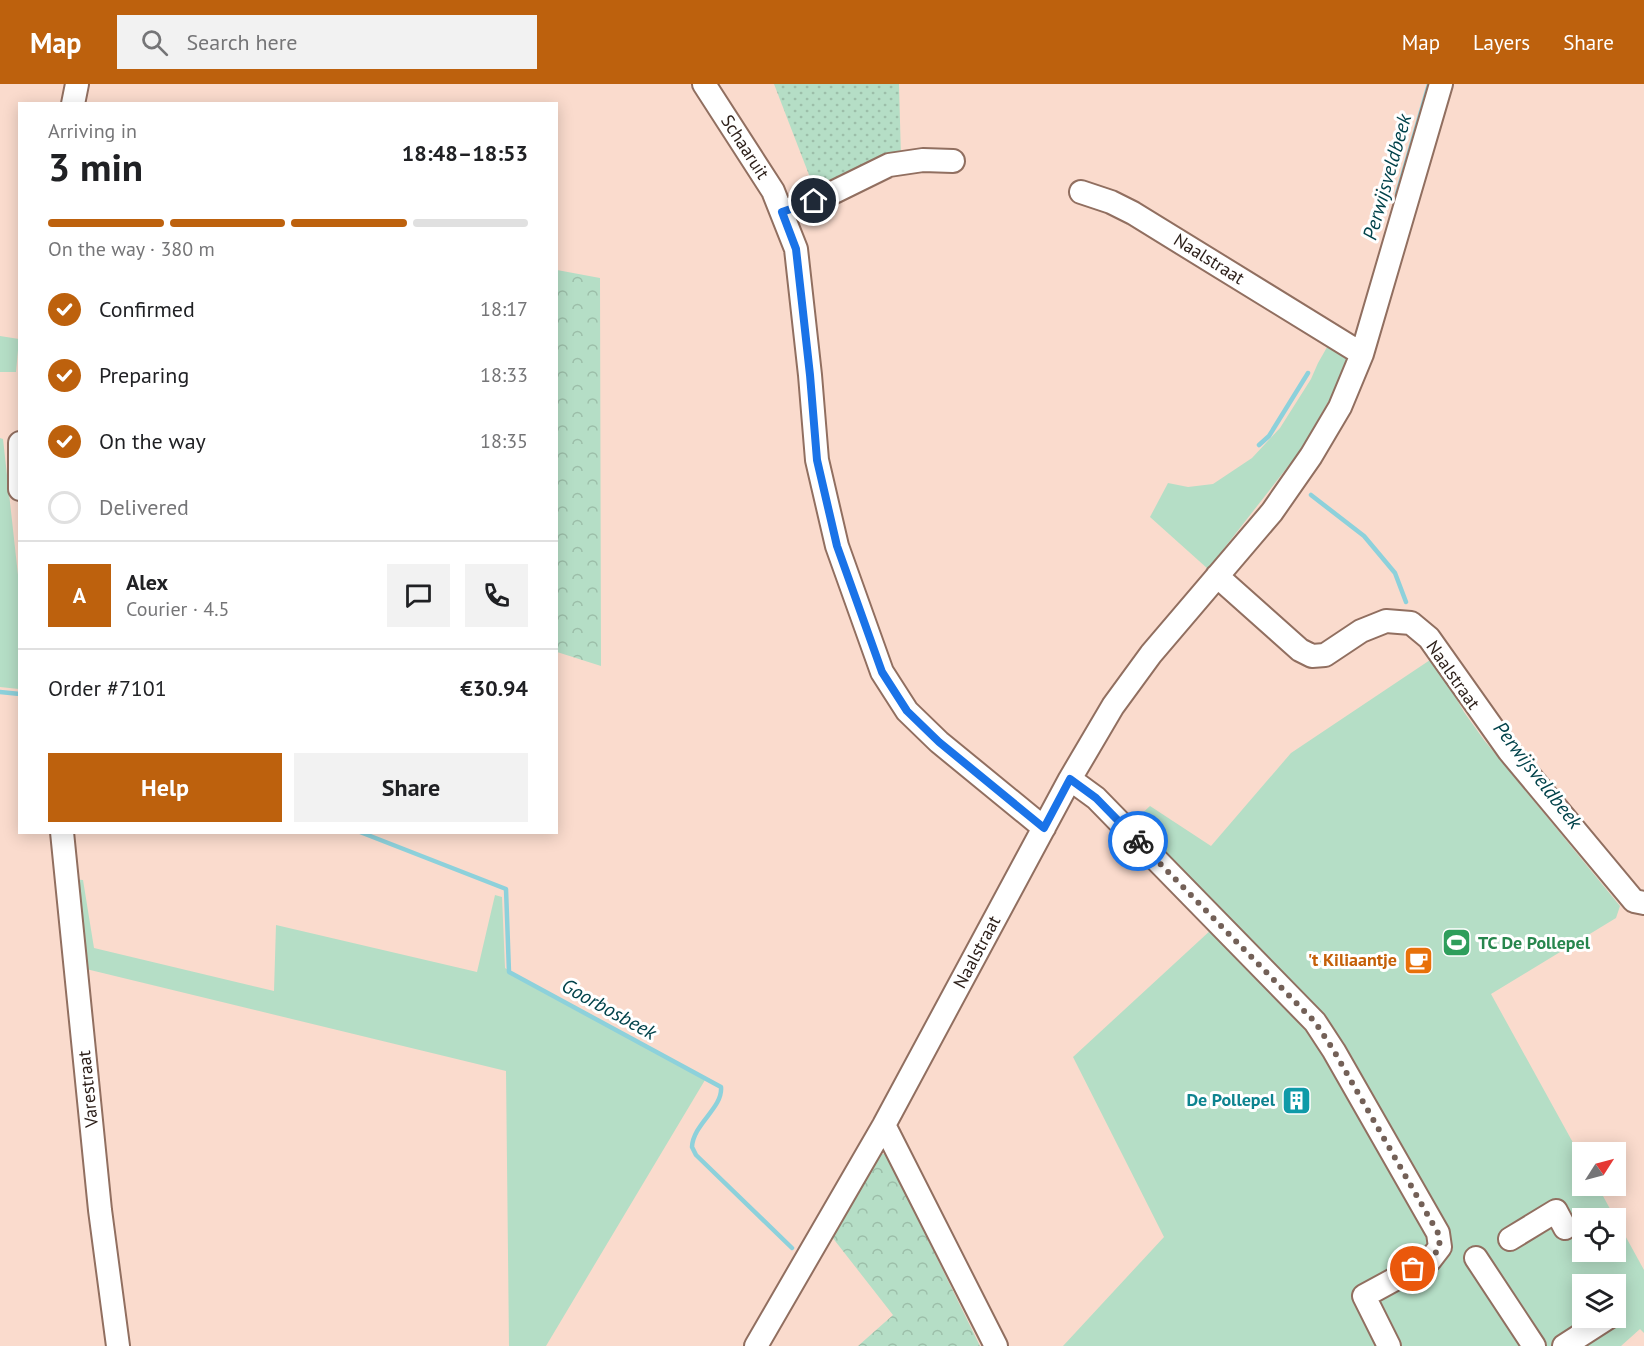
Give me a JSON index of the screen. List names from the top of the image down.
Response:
{
  "streets": {
    "street": ["Schaaruit", "Naalstraat", "Varestraat"]
  },
  "crossings": [
    ["Schaaruit", "Naalstraat"]
  ],
  "water": ["Perwijsveldbeek", "Goorbosbeek"],
  "places": {
    "sports": ["TC De Pollepel"],
    "cafe": ["'t Kiliaantje"],
    "building": ["De Pollepel"]
  },
  "north": "top right",
  "page": {
    "header": "Map",
    "search": "Search here",
    "nav": ["Map", "Layers", "Share"],
    "heading": ["3 min", "Arriving in", "18:48–18:53"],
    "panel": [
      "Alex",
      "Courier · 4.5",
      "Order #7101",
      "€30.94"
    ],
    "bar": "On the way · 380 m",
    "list": [
      ["Confirmed", "18:17"],
      ["Preparing", "18:33"],
      ["On the way", "18:35"],
      "Delivered"
    ],
    "round": "A",
    "buttons": ["Help", "Share"]
  }
}
